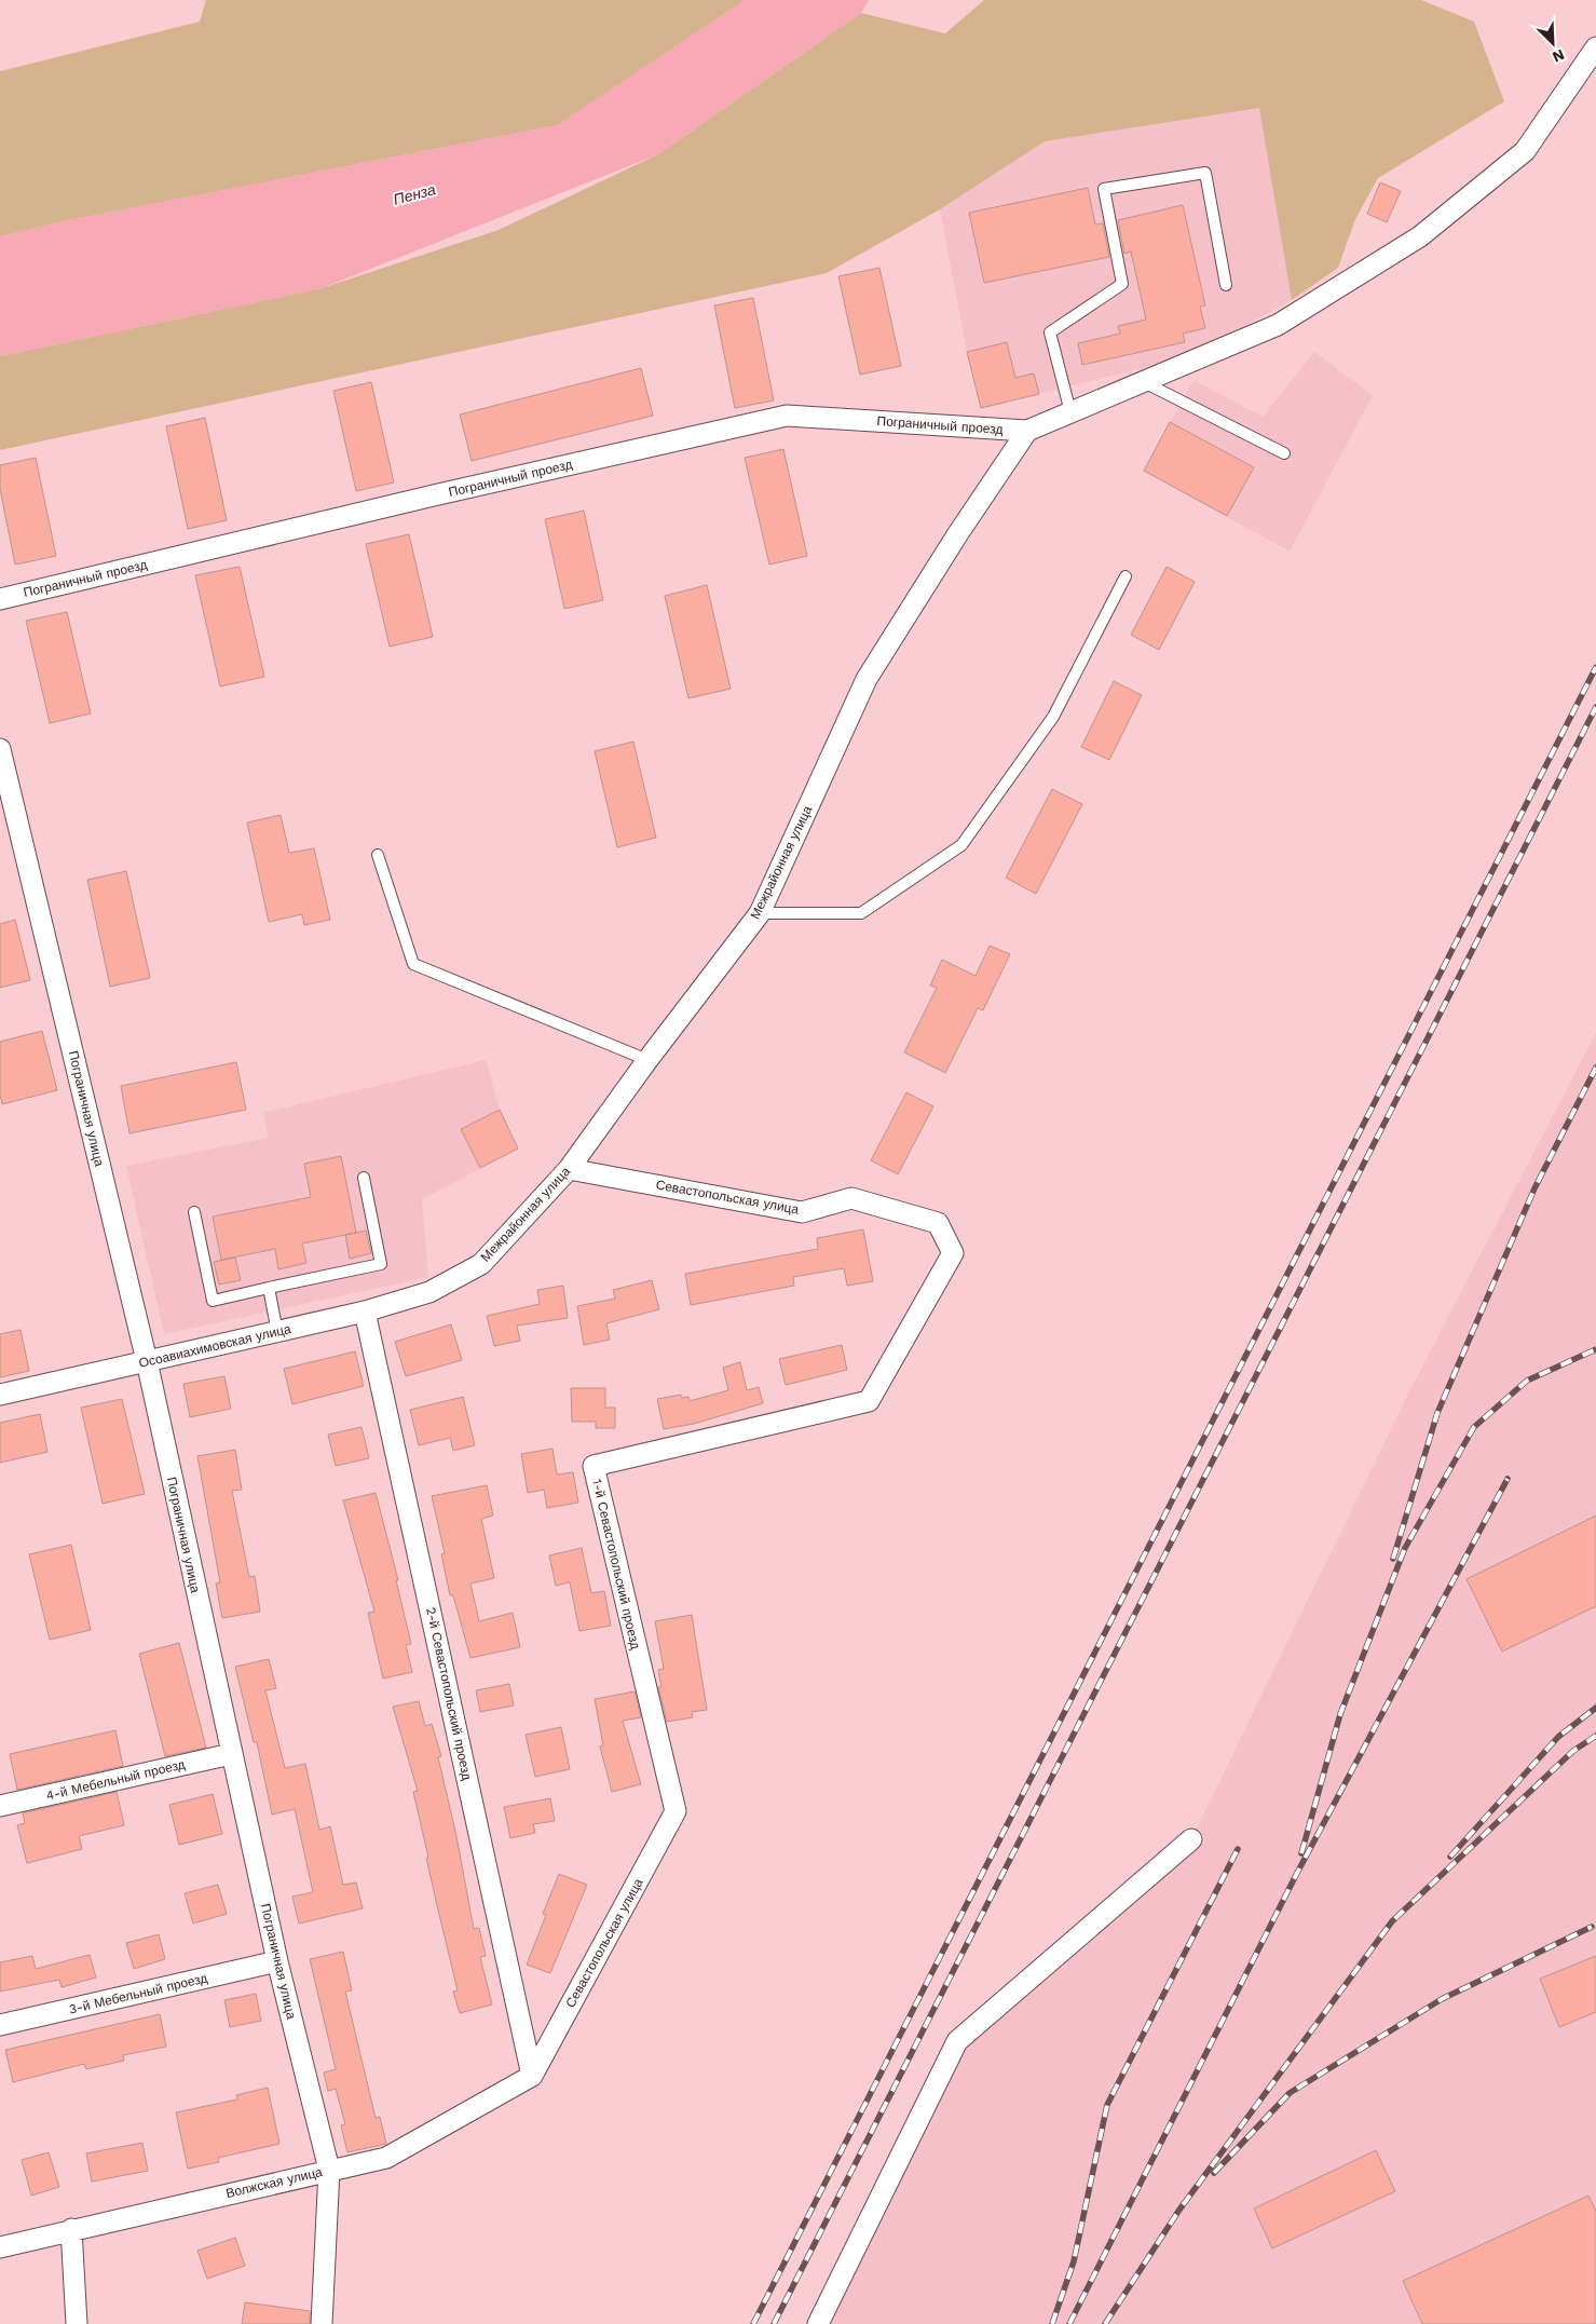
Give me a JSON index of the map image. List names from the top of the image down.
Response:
{
  "streets": {
    "street": [
      "Пограничный проезд",
      "Межрайонная улица",
      "Пограничная улица",
      "Севастопольская улица",
      "Осоавиахимовская улица",
      "1-й Севастопольский проезд",
      "2-й Севастопольский проезд",
      "4-й Мебельный проезд",
      "3-й Мебельный проезд",
      "Волжская улица"
    ]
  },
  "crossings": [
    ["Пограничный проезд", "Межрайонная улица"],
    ["Межрайонная улица", "Севастопольская улица"],
    ["Межрайонная улица", "Осоавиахимовская улица"],
    ["Пограничная улица", "Осоавиахимовская улица"],
    ["Пограничная улица", "4-й Мебельный проезд"],
    ["Пограничная улица", "3-й Мебельный проезд"],
    ["Пограничная улица", "Волжская улица"],
    ["Севастопольская улица", "1-й Севастопольский проезд"],
    ["Севастопольская улица", "2-й Севастопольский проезд"],
    ["Севастопольская улица", "Волжская улица"],
    ["Осоавиахимовская улица", "2-й Севастопольский проезд"],
    ["2-й Севастопольский проезд", "Волжская улица"]
  ],
  "water": ["Пенза"],
  "north": "bottom right"
}
